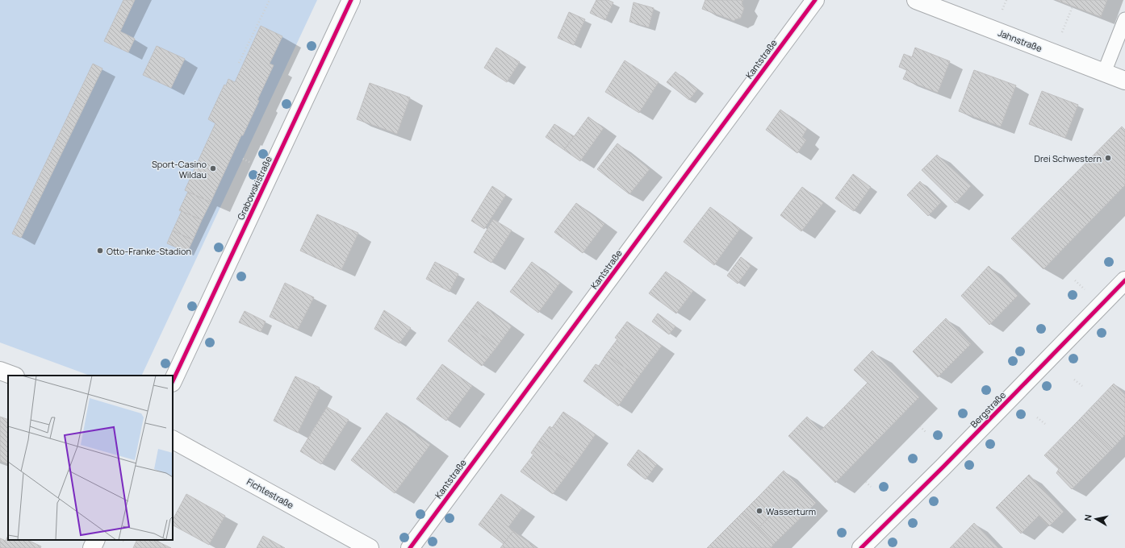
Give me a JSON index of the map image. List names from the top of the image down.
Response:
{
  "streets": {
    "street": [
      "Jahnstraße",
      "Kantstraße",
      "Grabowskistraße",
      "Bergstraße",
      "Fichtestraße"
    ]
  },
  "places": [
    "Drei Schwestern",
    "Sport-Casino Wildau",
    "Otto-Franke-Stadion",
    "Wasserturm"
  ],
  "north": "left"
}
